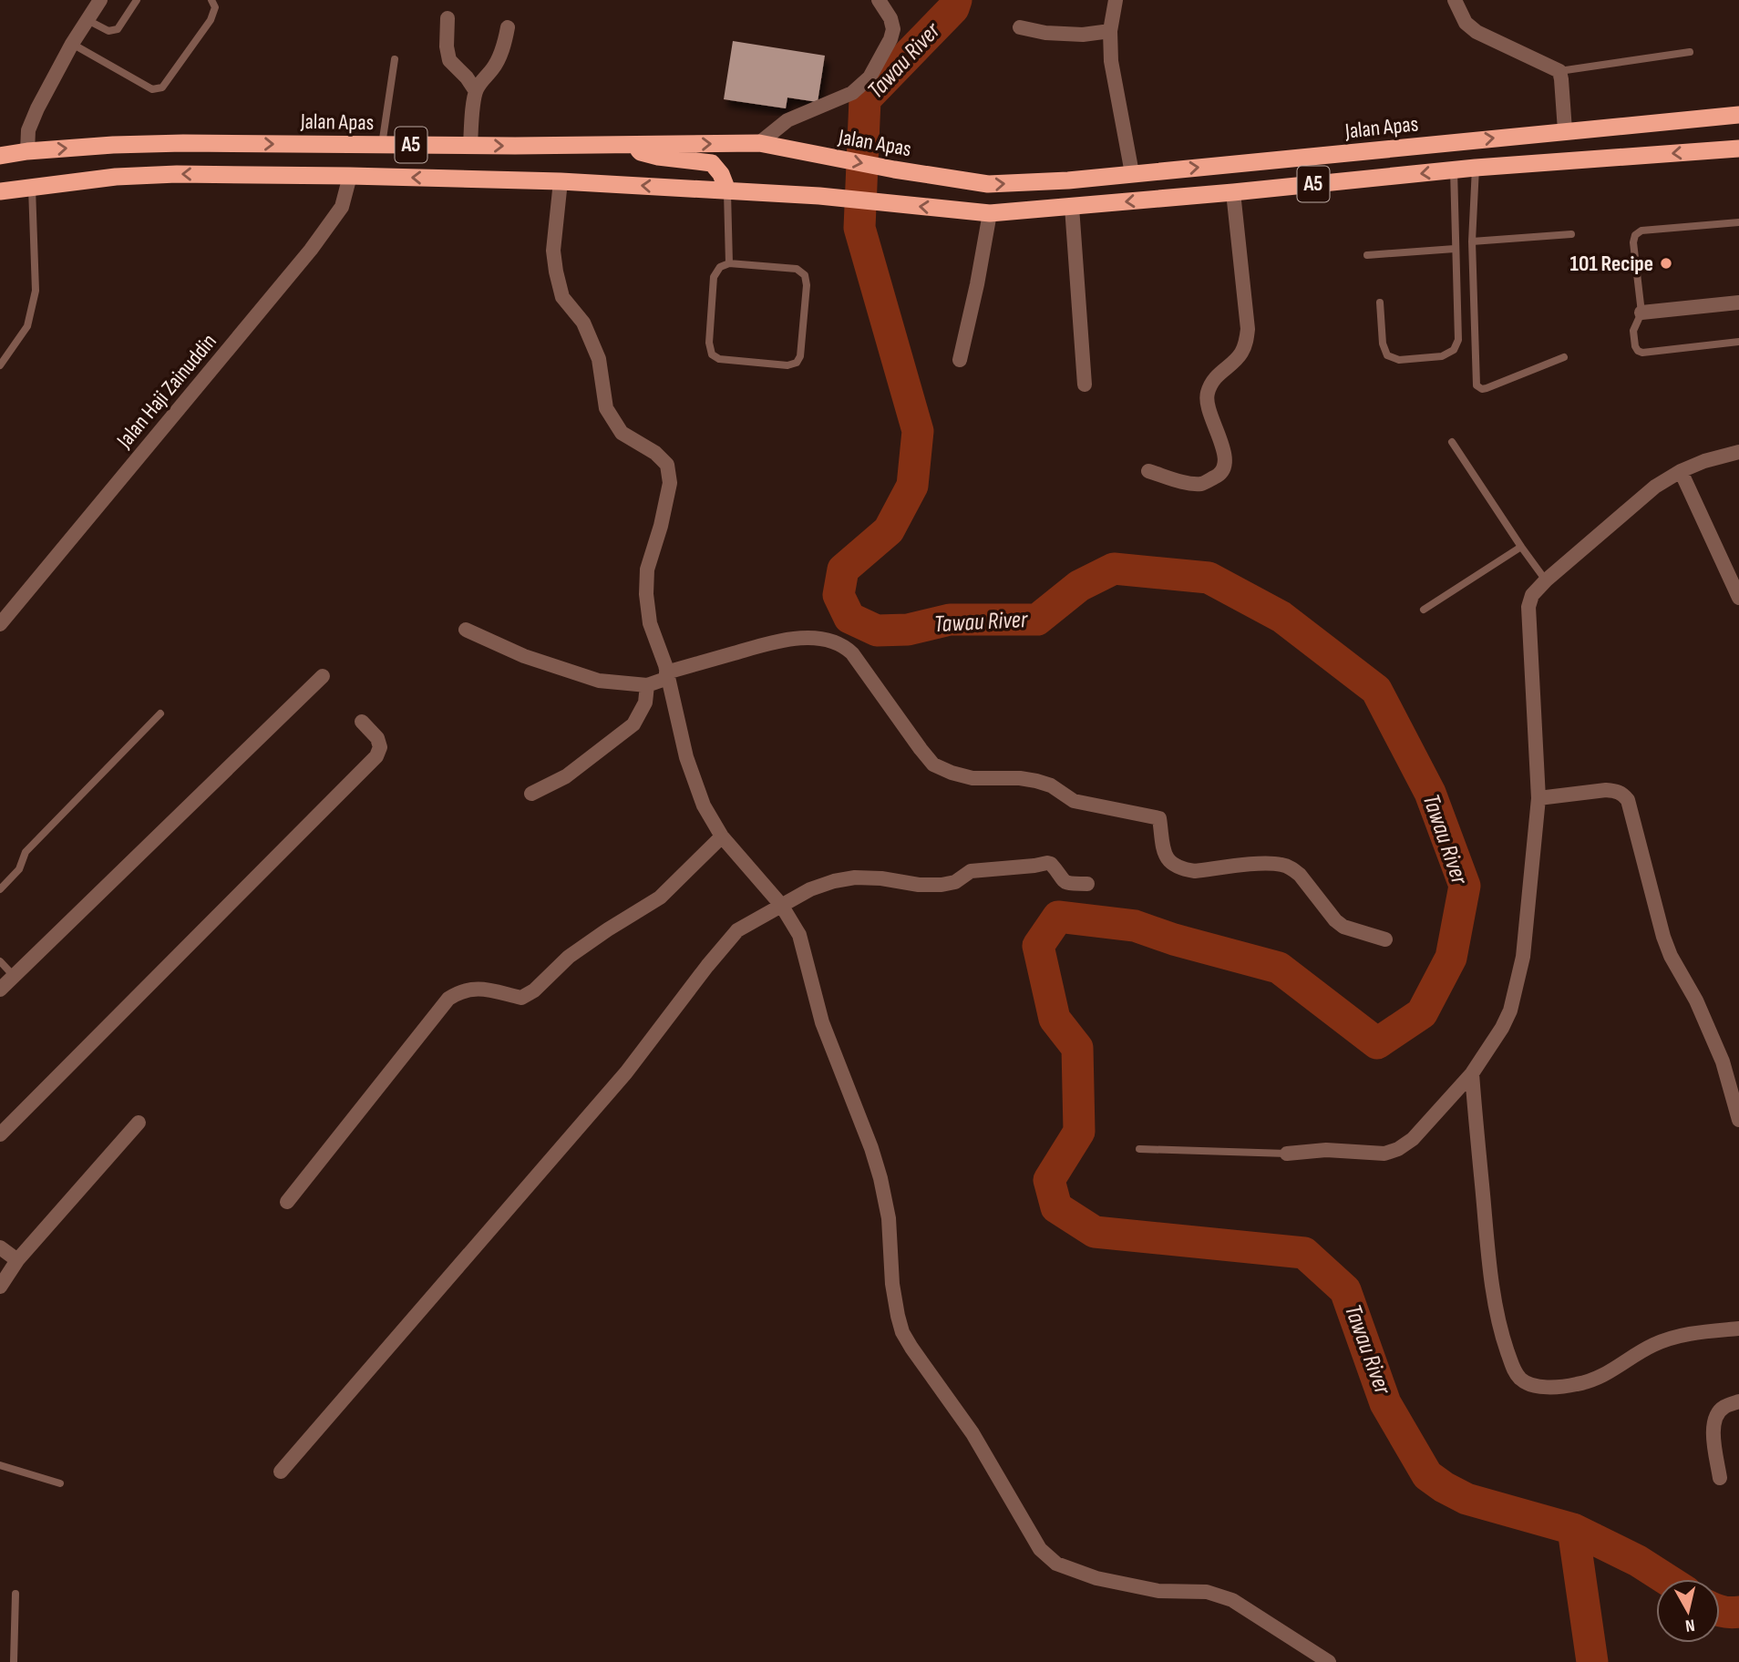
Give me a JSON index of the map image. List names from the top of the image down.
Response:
{
  "streets": {
    "highway": ["Jalan Apas", "A5"],
    "street": ["Jalan Haji Zainuddin"]
  },
  "crossings": [
    ["A5", "Jalan Haji Zainuddin"]
  ],
  "water": ["Tawau River"],
  "places": ["101 Recipe"],
  "north": "bottom"
}
